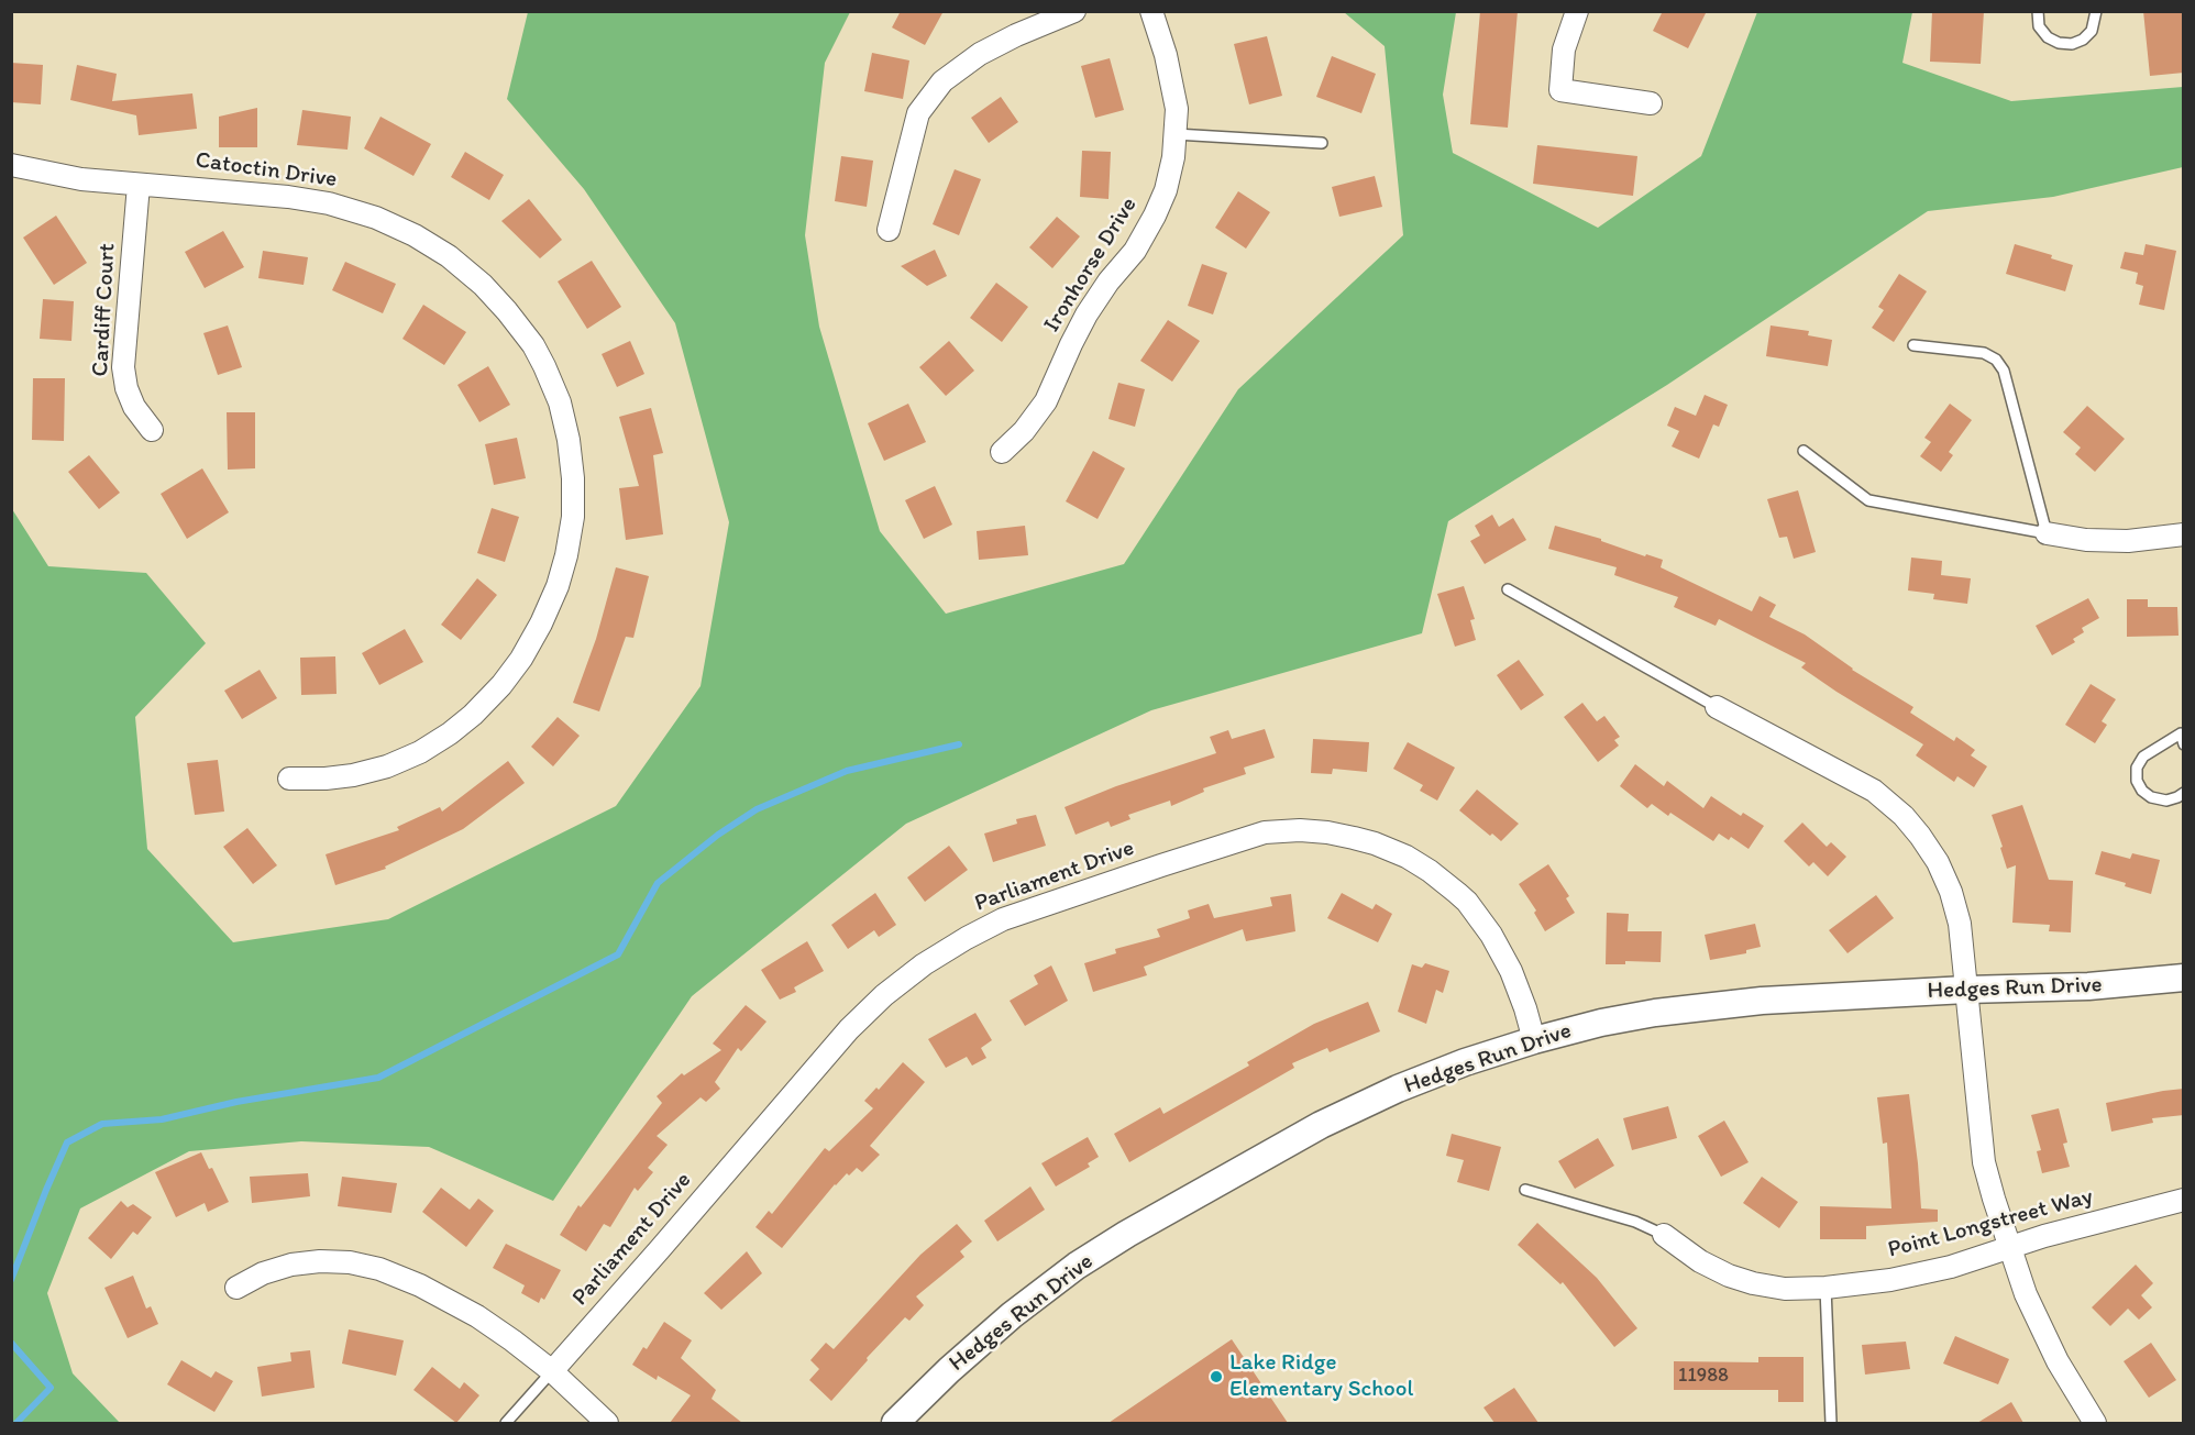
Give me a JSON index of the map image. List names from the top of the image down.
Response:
{
  "streets": {
    "street": [
      "Catoctin Drive",
      "Ironhorse Drive",
      "Cardiff Court",
      "Parliament Drive",
      "Hedges Run Drive",
      "Point Longstreet Way"
    ]
  },
  "crossings": [
    ["Catoctin Drive", "Cardiff Court"],
    ["Parliament Drive", "Hedges Run Drive"]
  ],
  "places": ["Lake Ridge Elementary School"],
  "house_numbers": ["11988"]
}
